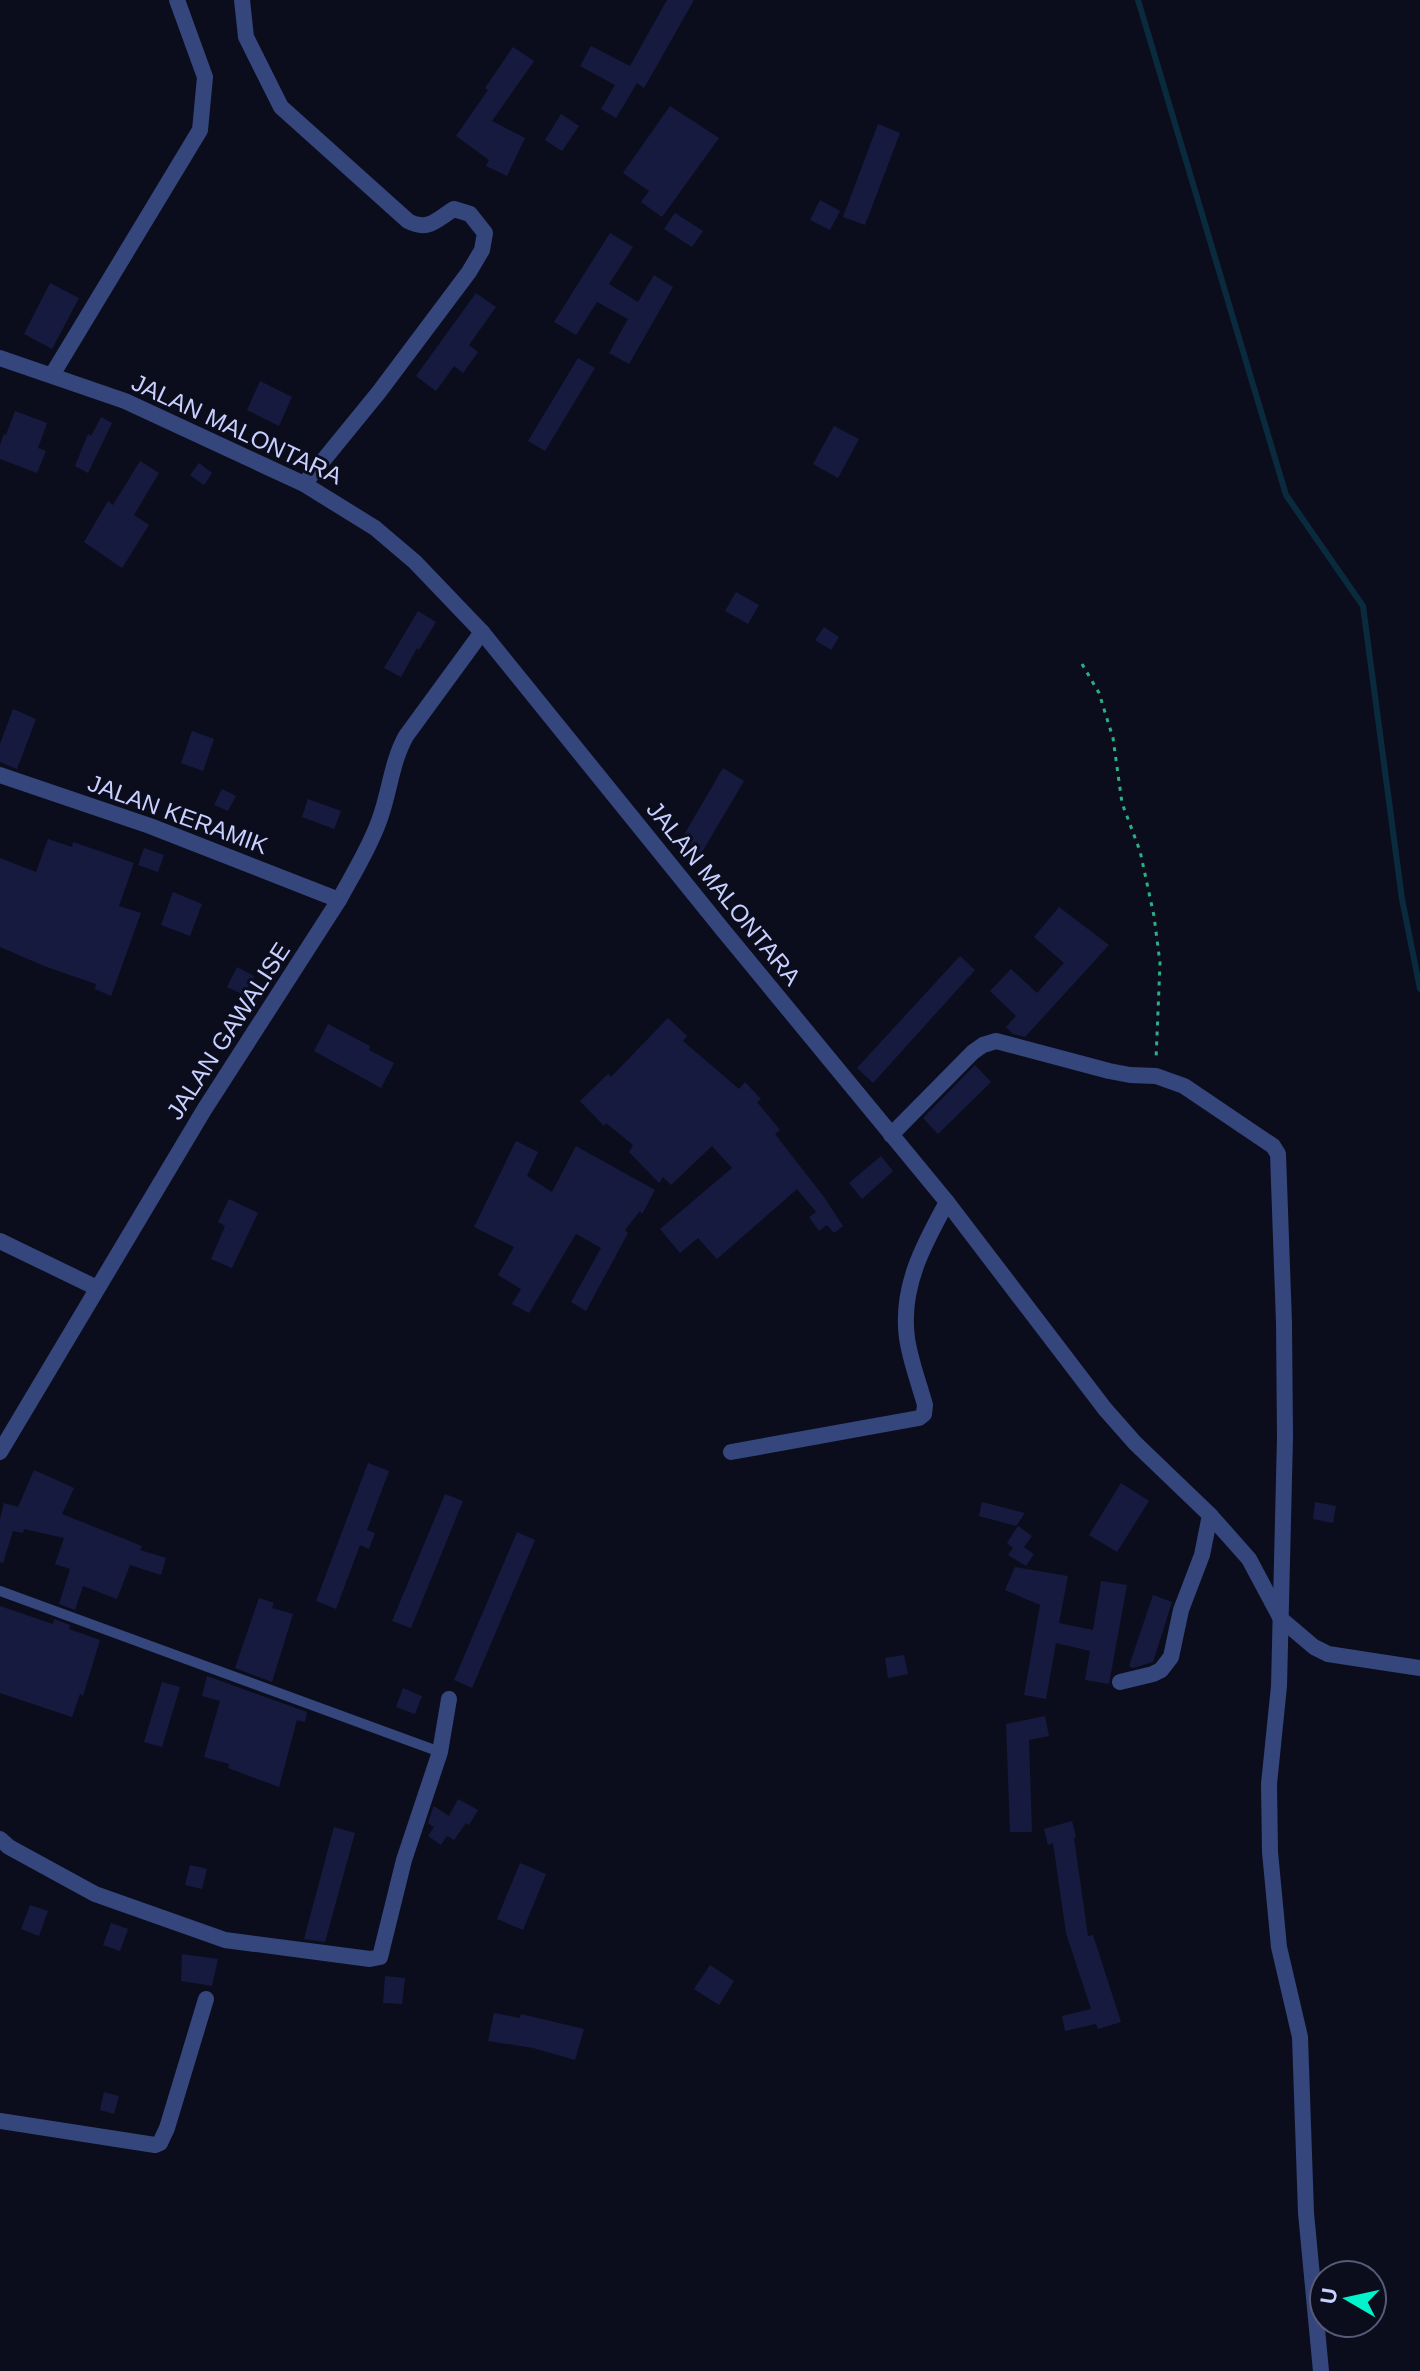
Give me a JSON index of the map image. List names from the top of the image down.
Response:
{
  "streets": {
    "street": ["JALAN MALONTARA", "JALAN KERAMIK", "JALAN GAWALISE"]
  },
  "crossings": [
    ["JALAN MALONTARA", "JALAN GAWALISE"],
    ["JALAN KERAMIK", "JALAN GAWALISE"]
  ],
  "north": "left"
}
